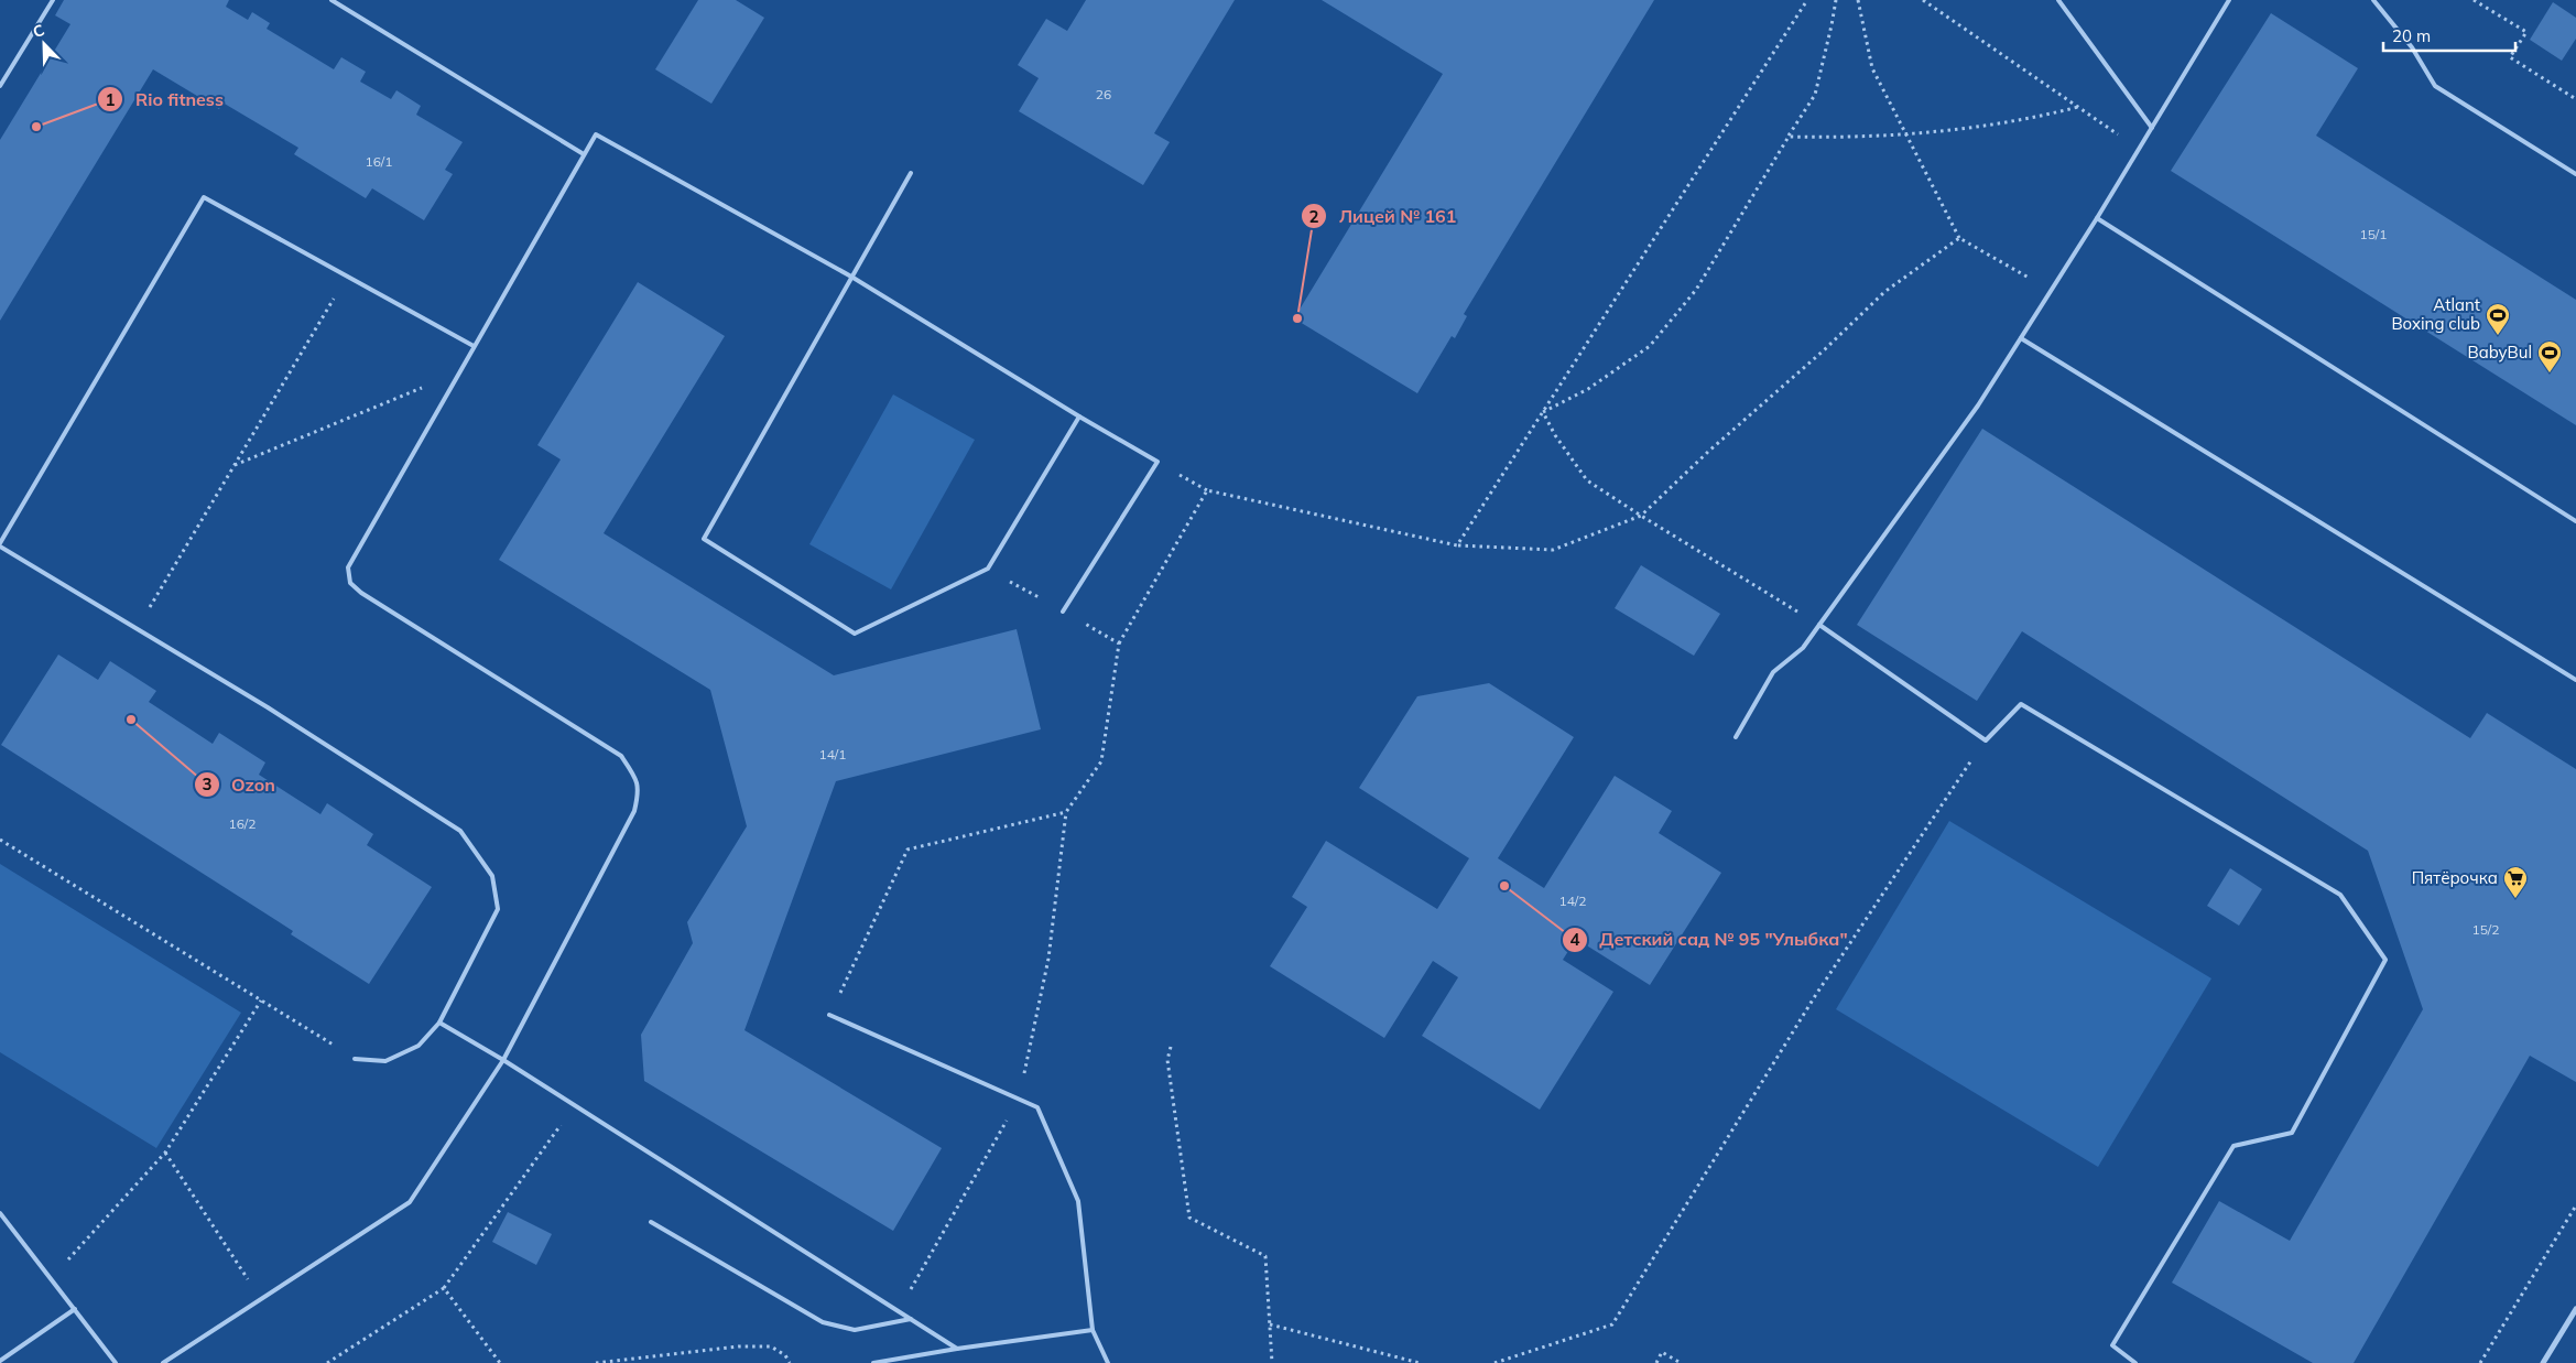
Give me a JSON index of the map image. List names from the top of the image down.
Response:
{
  "places": {
    "other": [
      "Rio fitness",
      "Лицей № 161",
      "Ozon",
      "Детский сад № 95 \"Улыбка\""
    ],
    "sports": ["Atlant Boxing club", "BabyBul"],
    "supermarket": ["Пятёрочка"]
  },
  "house_numbers": [
    "26",
    "16/1",
    "15/1",
    "14/1",
    "16/2",
    "14/2",
    "15/2"
  ],
  "scale_bar": "20 m",
  "north": "top left"
}
